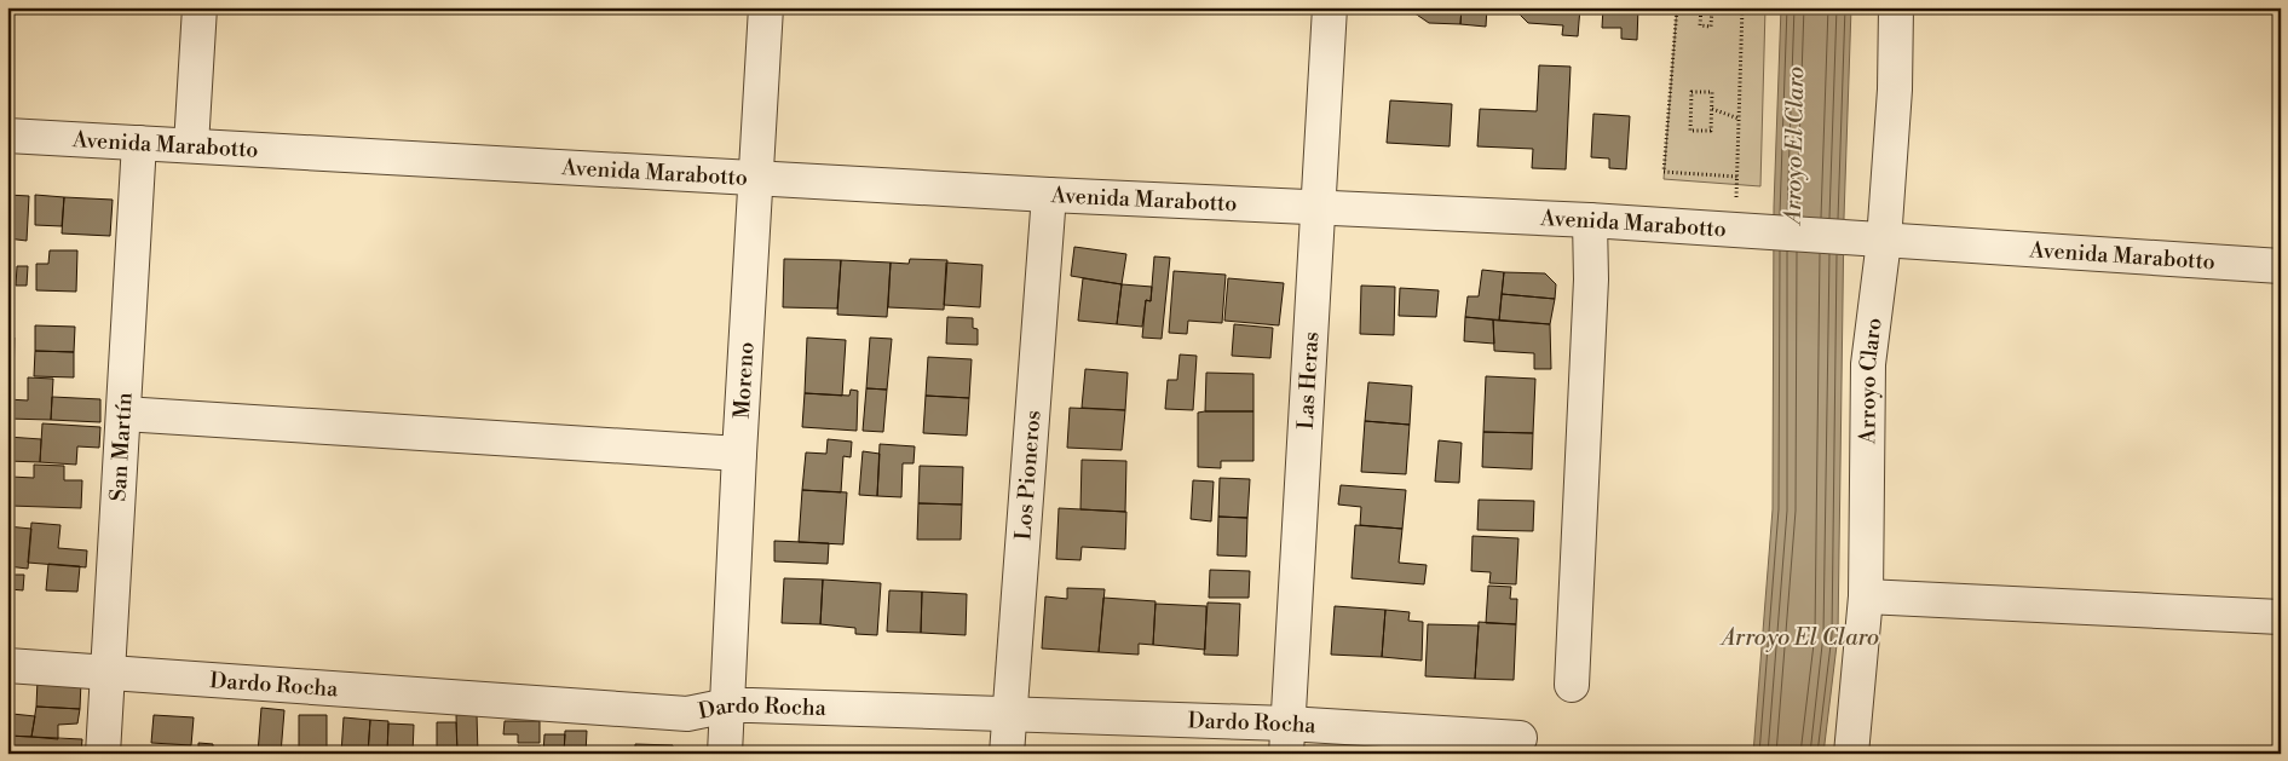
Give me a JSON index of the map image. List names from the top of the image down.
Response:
{
  "streets": {
    "street": [
      "Avenida Marabotto",
      "Moreno",
      "Arroyo Claro",
      "Las Heras",
      "San Martín",
      "Los Pioneros",
      "Dardo Rocha"
    ]
  },
  "crossings": [
    ["Avenida Marabotto", "Moreno"],
    ["Avenida Marabotto", "Arroyo Claro"],
    ["Avenida Marabotto", "Las Heras"],
    ["Avenida Marabotto", "San Martín"],
    ["Avenida Marabotto", "Los Pioneros"],
    ["Moreno", "Dardo Rocha"],
    ["Las Heras", "Dardo Rocha"],
    ["San Martín", "Dardo Rocha"],
    ["Los Pioneros", "Dardo Rocha"]
  ],
  "water": ["Arroyo El Claro"]
}
